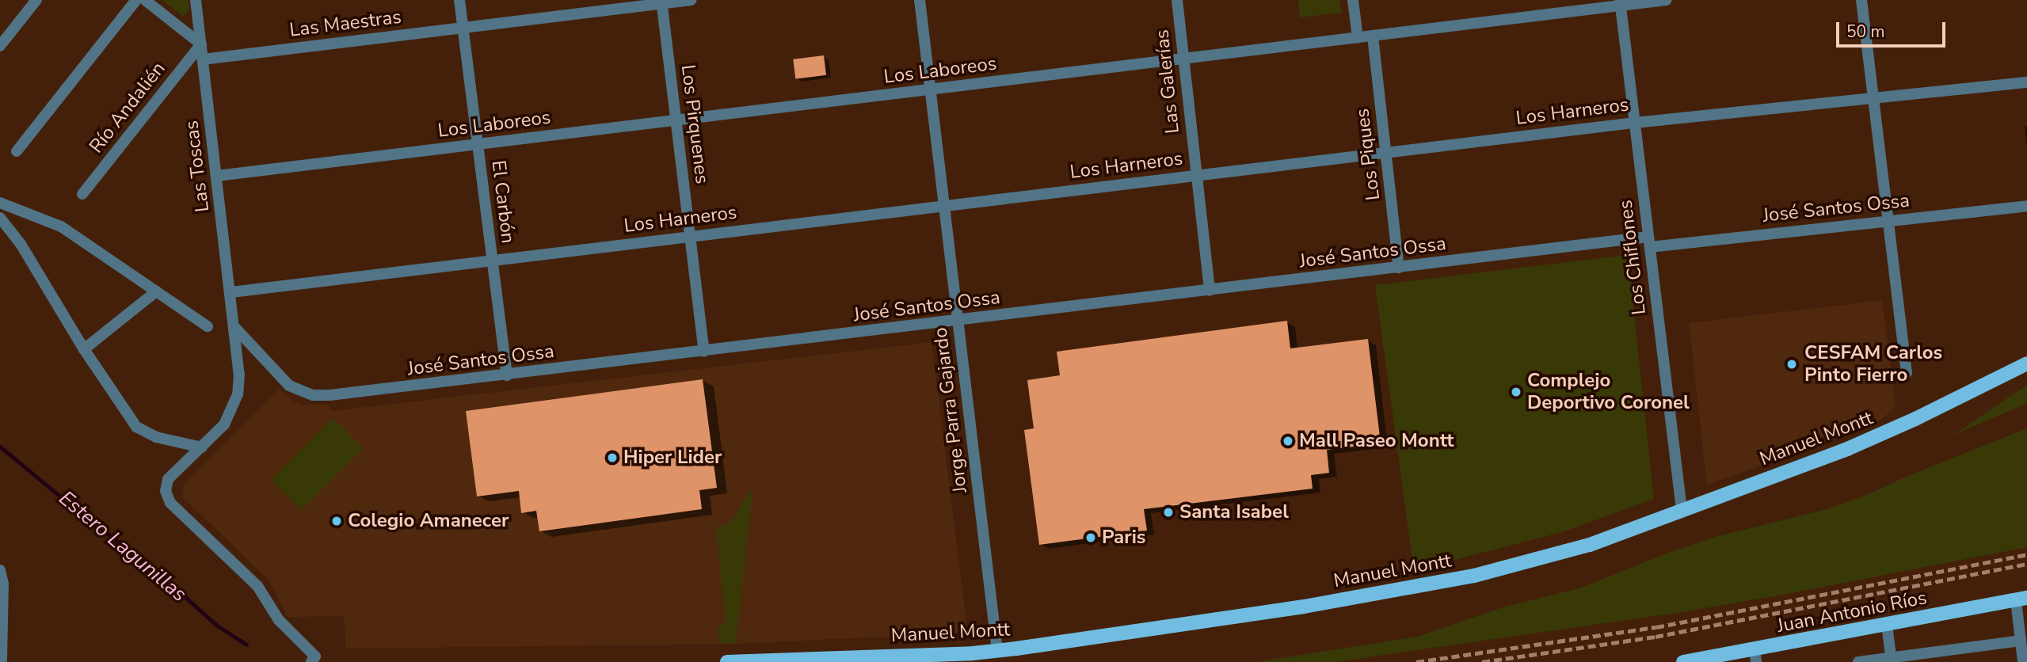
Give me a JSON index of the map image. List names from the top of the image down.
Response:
{
  "streets": {
    "main road": ["Manuel Montt", "Juan Antonio Ríos"],
    "street": [
      "Las Maestras",
      "Los Laboreos",
      "Las Galerías",
      "Río Andalién",
      "Los Harneros",
      "Los Pirquenes",
      "Los Piques",
      "Las Toscas",
      "El Carbón",
      "José Santos Ossa",
      "Los Chiflones",
      "Jorge Parra Gajardo"
    ]
  },
  "crossings": [
    ["Las Maestras", "Los Pirquenes"],
    ["Las Maestras", "Las Toscas"],
    ["Las Maestras", "El Carbón"],
    ["Los Laboreos", "Las Galerías"],
    ["Los Laboreos", "Los Pirquenes"],
    ["Los Laboreos", "Los Piques"],
    ["Los Laboreos", "Las Toscas"],
    ["Los Laboreos", "El Carbón"],
    ["Los Laboreos", "Los Chiflones"],
    ["Los Laboreos", "Jorge Parra Gajardo"],
    ["Las Galerías", "Los Harneros"],
    ["Las Galerías", "José Santos Ossa"],
    ["Río Andalién", "Las Toscas"],
    ["Los Harneros", "Los Pirquenes"],
    ["Los Harneros", "Los Piques"],
    ["Los Harneros", "Las Toscas"],
    ["Los Harneros", "El Carbón"],
    ["Los Harneros", "Los Chiflones"],
    ["Los Harneros", "Jorge Parra Gajardo"],
    ["Los Pirquenes", "José Santos Ossa"],
    ["Los Piques", "José Santos Ossa"],
    ["Las Toscas", "José Santos Ossa"],
    ["El Carbón", "José Santos Ossa"],
    ["José Santos Ossa", "Los Chiflones"],
    ["José Santos Ossa", "Jorge Parra Gajardo"],
    ["Los Chiflones", "Manuel Montt"],
    ["Jorge Parra Gajardo", "Manuel Montt"]
  ],
  "water": ["Estero Lagunillas"],
  "places": [
    "CESFAM Carlos Pinto Fierro",
    "Complejo Deportivo Coronel",
    "Mall Paseo Montt",
    "Hiper Lider",
    "Santa Isabel",
    "Colegio Amanecer",
    "Paris"
  ],
  "scale_bar": "50 m"
}
